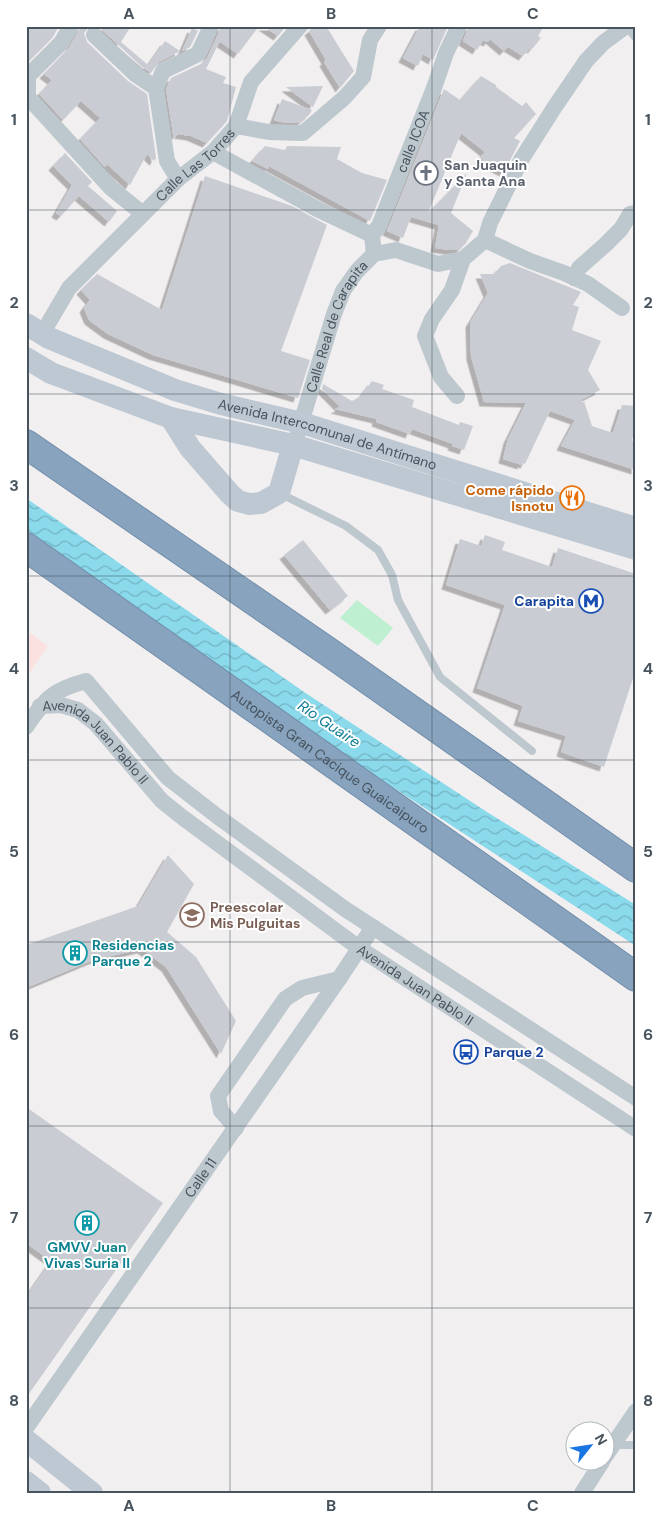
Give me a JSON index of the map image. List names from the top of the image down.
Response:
{
  "streets": {
    "highway": ["Autopista Gran Cacique Guaicaipuro"],
    "main road": ["Avenida Intercomunal de Antímano"],
    "street": [
      "calle ICOA",
      "Calle Las Torres",
      "Calle Real de Carapita",
      "Avenida Juan Pablo II",
      "Calle 11"
    ]
  },
  "crossings": [
    ["Calle Las Torres", "Avenida Intercomunal de Antímano"],
    ["Calle Real de Carapita", "Avenida Intercomunal de Antímano"],
    ["Avenida Juan Pablo II", "Calle 11"]
  ],
  "water": ["Río Guaire"],
  "places": {
    "church": ["San Juaquin y Santa Ana"],
    "restaurant": ["Come rápido Isnotu"],
    "metro station": ["Carapita"],
    "school or university": ["Preescolar Mis Pulguitas"],
    "building": ["Residencias Parque 2", "GMVV Juan Vivas Suria II"],
    "bus stop": ["Parque 2"]
  },
  "north": "top right",
  "grid": {
    "columns": ["A", "B", "C"],
    "rows": [
      "1",
      "2",
      "3",
      "4",
      "5",
      "6",
      "7",
      "8"
    ]
  }
}
